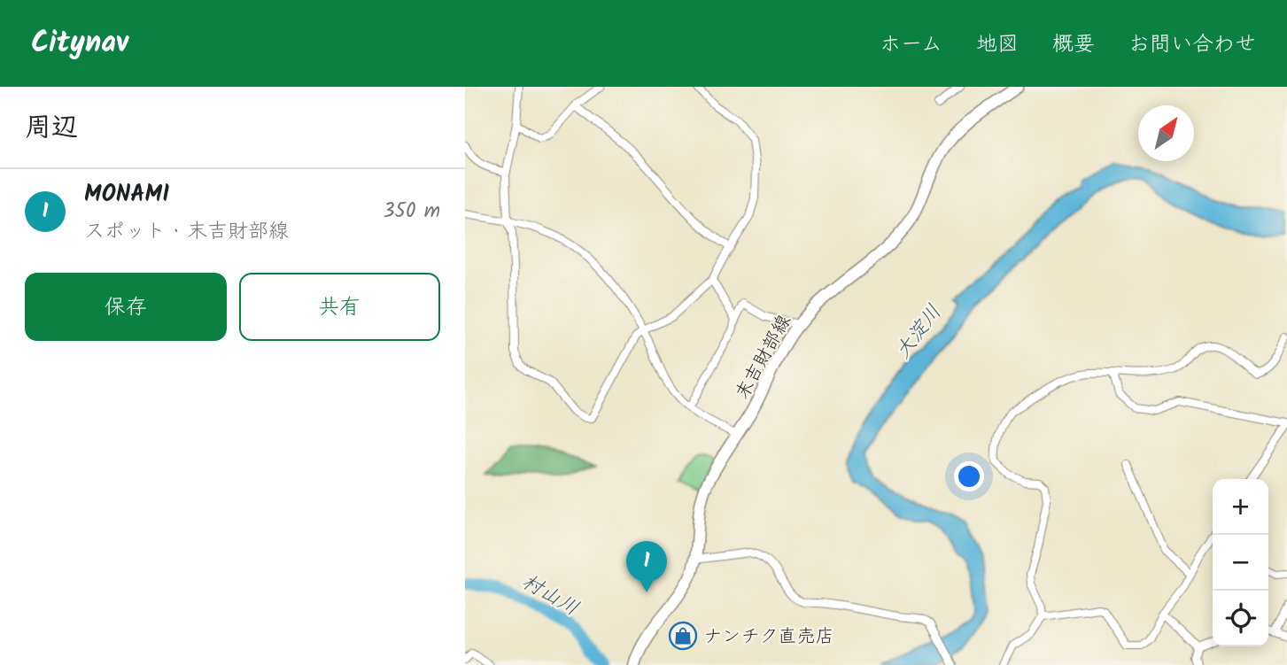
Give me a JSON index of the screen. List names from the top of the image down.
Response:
{
  "streets": {
    "main road": ["末吉財部線"]
  },
  "water": ["大淀川", "村山川"],
  "places": {
    "shop": ["ナンチク直売店"]
  },
  "north": "top right",
  "page": {
    "header": "Citynav",
    "nav": [
      "ホーム",
      "地図",
      "概要",
      "お問い合わせ"
    ],
    "heading": "周辺",
    "list": [
      {
        "mark": "1",
        "name": "MONAMI",
        "note": "スポット · 末吉財部線",
        "value": "350 m"
      }
    ],
    "buttons": ["保存", "共有"],
    "map_buttons": ["+", "−"],
    "pins": "1"
  }
}
